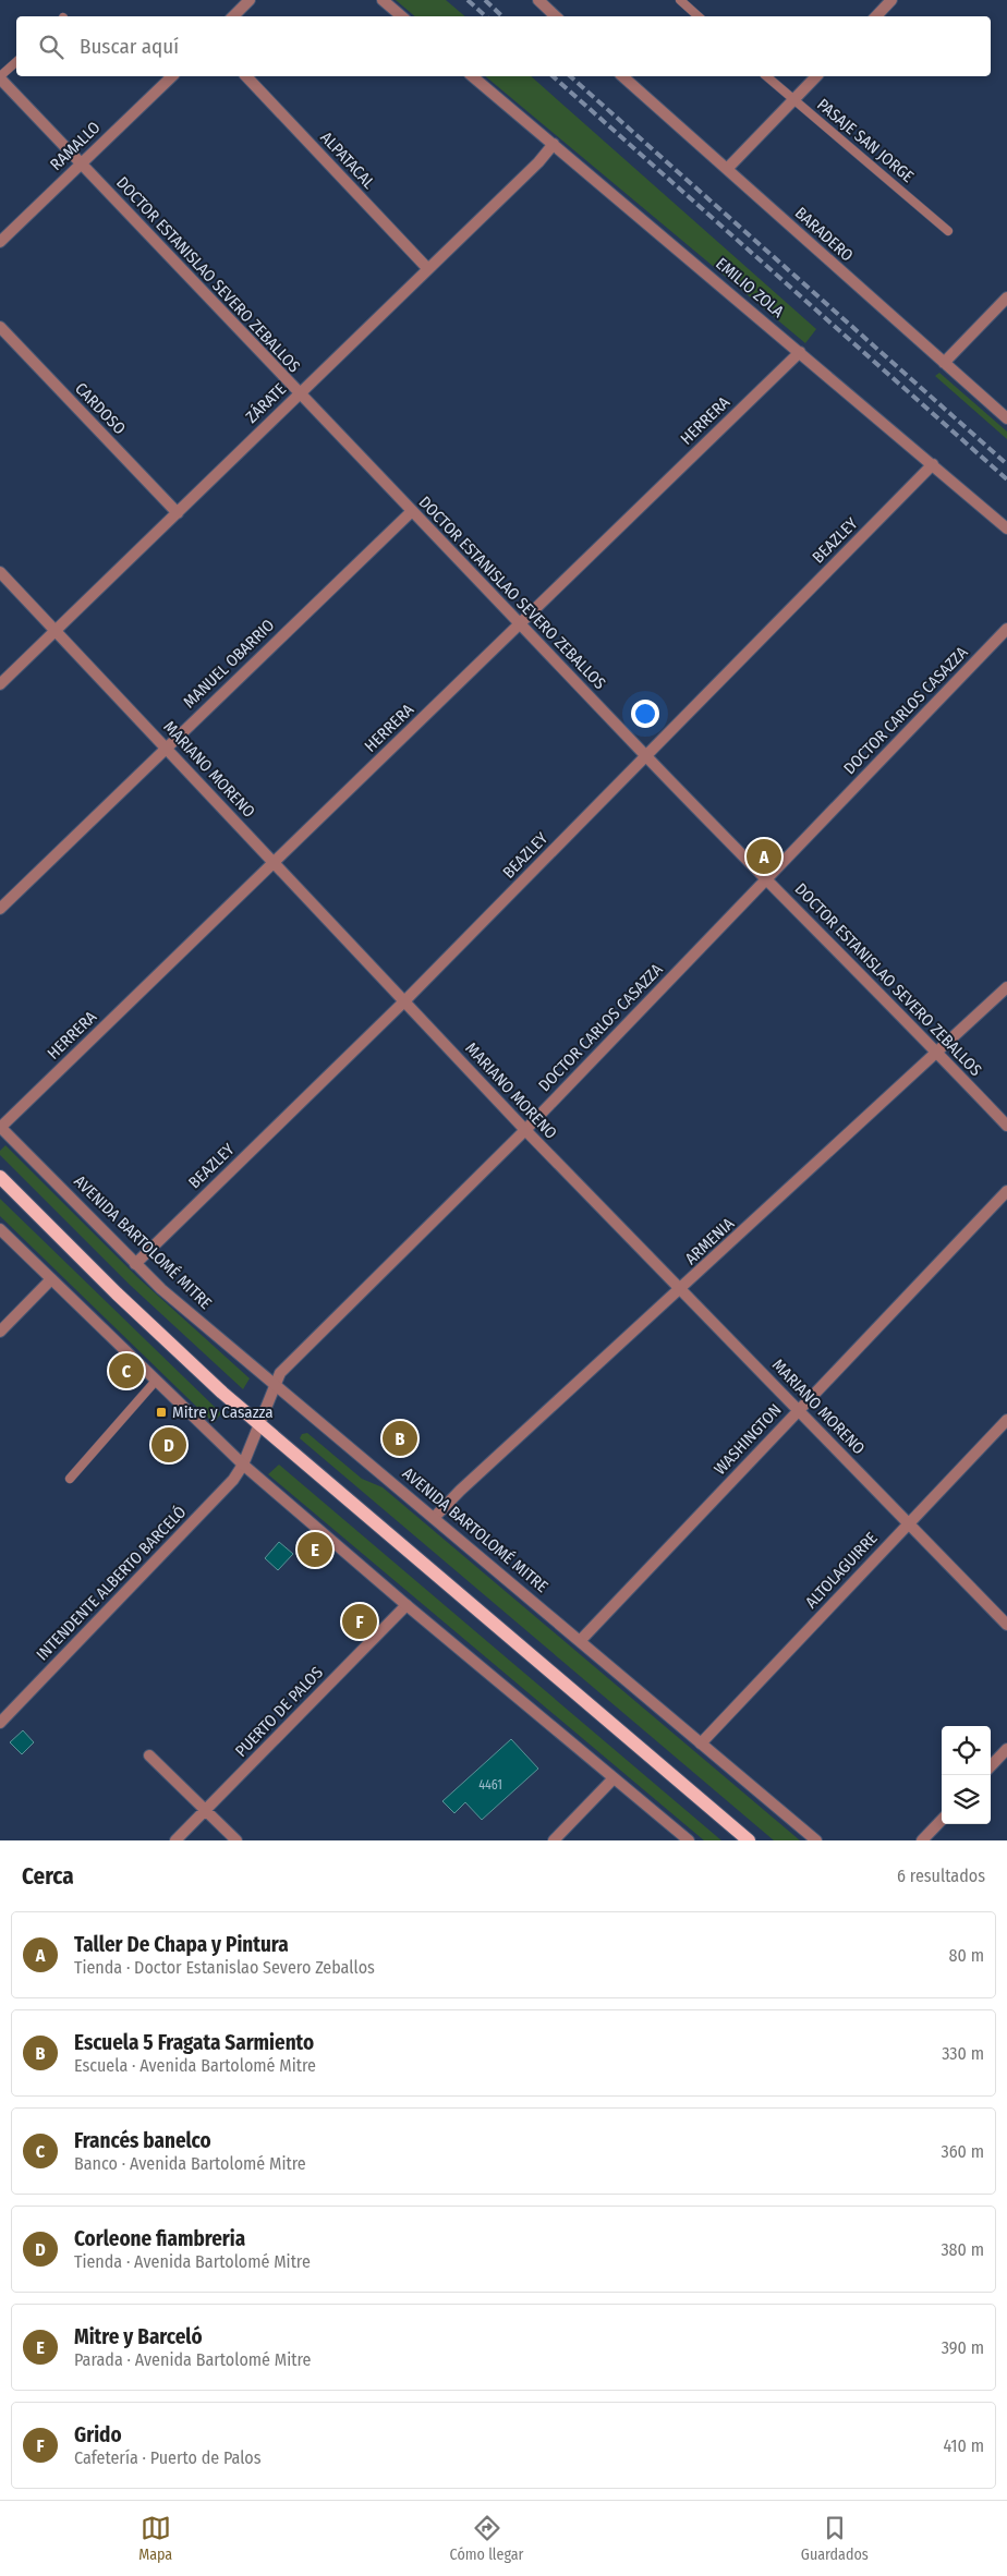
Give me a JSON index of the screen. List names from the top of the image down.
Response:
{
  "streets": {
    "street": [
      "RAMALLO",
      "ALPATACAL",
      "BARADERO",
      "DOCTOR ESTANISLAO SEVERO ZEBALLOS",
      "EMILIO ZOLA",
      "ZÁRATE",
      "CARDOSO",
      "HERRERA",
      "BEAZLEY",
      "MANUEL OBARRIO",
      "DOCTOR CARLOS CASAZZA",
      "MARIANO MORENO",
      "ARMENIA",
      "AVENIDA BARTOLOMÉ MITRE",
      "WASHINGTON",
      "ALTOLAGUIRRE",
      "INTENDENTE ALBERTO BARCELÓ",
      "PUERTO DE PALOS"
    ],
    "lane": ["PASAJE SAN JORGE"]
  },
  "crossings": [
    ["RAMALLO", "DOCTOR ESTANISLAO SEVERO ZEBALLOS"],
    ["ALPATACAL", "ZÁRATE"],
    ["DOCTOR ESTANISLAO SEVERO ZEBALLOS", "ZÁRATE"],
    ["DOCTOR ESTANISLAO SEVERO ZEBALLOS", "HERRERA"],
    ["DOCTOR ESTANISLAO SEVERO ZEBALLOS", "BEAZLEY"],
    ["DOCTOR ESTANISLAO SEVERO ZEBALLOS", "MANUEL OBARRIO"],
    ["DOCTOR ESTANISLAO SEVERO ZEBALLOS", "DOCTOR CARLOS CASAZZA"],
    ["DOCTOR ESTANISLAO SEVERO ZEBALLOS", "ARMENIA"],
    ["EMILIO ZOLA", "ZÁRATE"],
    ["EMILIO ZOLA", "HERRERA"],
    ["EMILIO ZOLA", "BEAZLEY"],
    ["ZÁRATE", "CARDOSO"],
    ["ZÁRATE", "MARIANO MORENO"],
    ["HERRERA", "MARIANO MORENO"],
    ["HERRERA", "AVENIDA BARTOLOMÉ MITRE"],
    ["BEAZLEY", "MARIANO MORENO"],
    ["BEAZLEY", "AVENIDA BARTOLOMÉ MITRE"],
    ["MANUEL OBARRIO", "MARIANO MORENO"],
    ["DOCTOR CARLOS CASAZZA", "MARIANO MORENO"],
    ["DOCTOR CARLOS CASAZZA", "AVENIDA BARTOLOMÉ MITRE"],
    ["DOCTOR CARLOS CASAZZA", "INTENDENTE ALBERTO BARCELÓ"],
    ["MARIANO MORENO", "ARMENIA"],
    ["MARIANO MORENO", "WASHINGTON"],
    ["MARIANO MORENO", "ALTOLAGUIRRE"],
    ["ARMENIA", "AVENIDA BARTOLOMÉ MITRE"],
    ["AVENIDA BARTOLOMÉ MITRE", "WASHINGTON"],
    ["AVENIDA BARTOLOMÉ MITRE", "ALTOLAGUIRRE"]
  ],
  "places": {
    "transit": ["Mitre y Casazza"]
  },
  "house_numbers": ["4461"],
  "page": {
    "search": "Buscar aquí",
    "pins": [
      "A",
      "C",
      "B",
      "D",
      "E",
      "F"
    ],
    "heading": ["Cerca", "6 resultados"],
    "list": [
      {
        "mark": "A",
        "name": "Taller De Chapa y Pintura",
        "note": "Tienda · Doctor Estanislao Severo Zeballos",
        "value": "80 m"
      },
      {
        "mark": "B",
        "name": "Escuela 5 Fragata Sarmiento",
        "note": "Escuela · Avenida Bartolomé Mitre",
        "value": "330 m"
      },
      {
        "mark": "C",
        "name": "Francés banelco",
        "note": "Banco · Avenida Bartolomé Mitre",
        "value": "360 m"
      },
      {
        "mark": "D",
        "name": "Corleone fiambreria",
        "note": "Tienda · Avenida Bartolomé Mitre",
        "value": "380 m"
      },
      {
        "mark": "E",
        "name": "Mitre y Barceló",
        "note": "Parada · Avenida Bartolomé Mitre",
        "value": "390 m"
      },
      {
        "mark": "F",
        "name": "Grido",
        "note": "Cafetería · Puerto de Palos",
        "value": "410 m"
      }
    ],
    "nav": ["Mapa", "Cómo llegar", "Guardados"]
  }
}
